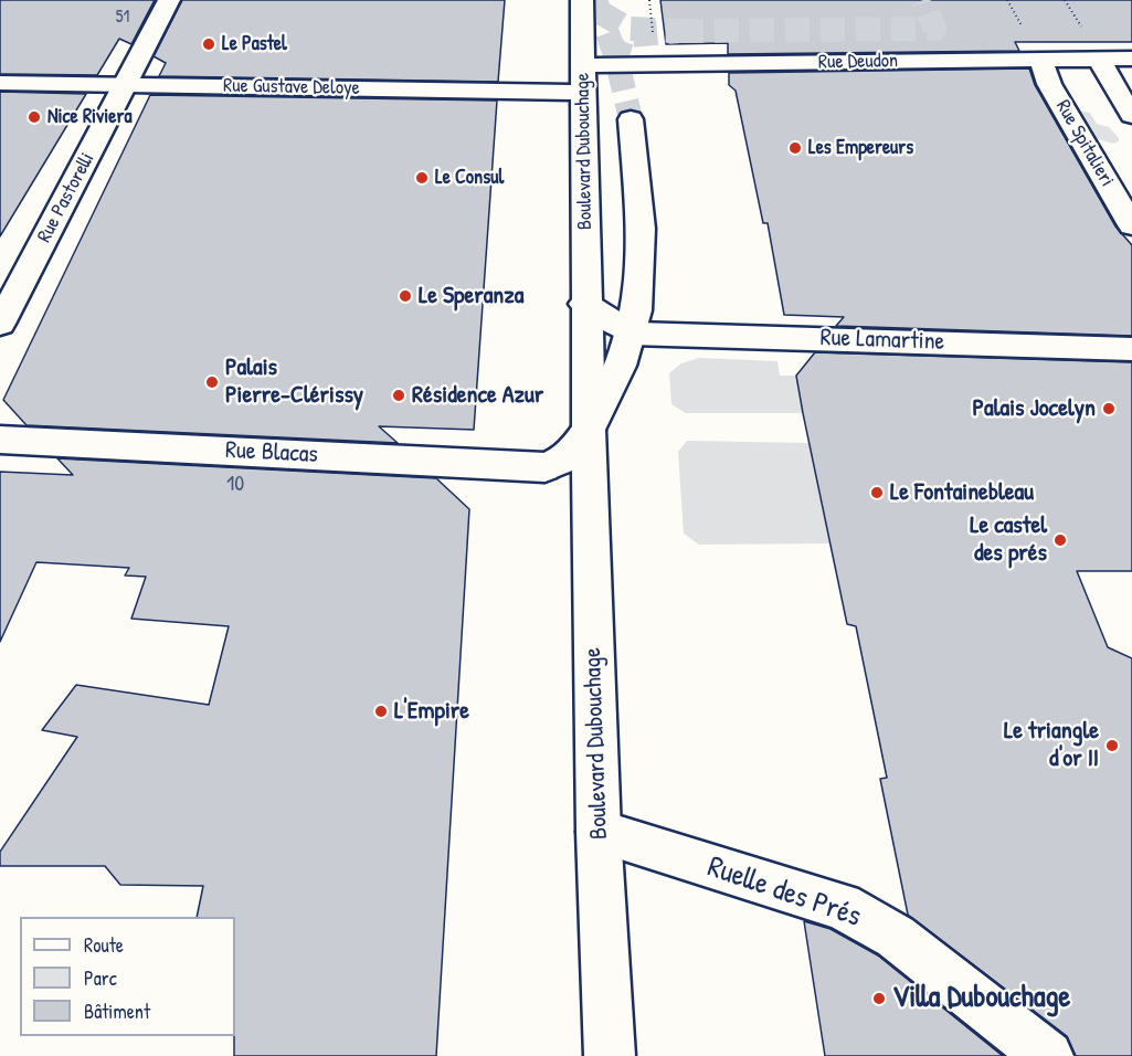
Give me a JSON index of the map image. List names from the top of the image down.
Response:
{
  "streets": {
    "street": [
      "Rue Deudon",
      "Rue Gustave Deloye",
      "Rue Spitalieri",
      "Boulevard Dubouchage",
      "Rue Pastorelli",
      "Rue Lamartine",
      "Rue Blacas",
      "Ruelle des Prés"
    ]
  },
  "crossings": [
    ["Rue Deudon", "Rue Spitalieri"],
    ["Rue Deudon", "Boulevard Dubouchage"],
    ["Rue Gustave Deloye", "Boulevard Dubouchage"],
    ["Rue Gustave Deloye", "Rue Pastorelli"],
    ["Boulevard Dubouchage", "Rue Lamartine"],
    ["Boulevard Dubouchage", "Rue Blacas"],
    ["Boulevard Dubouchage", "Ruelle des Prés"]
  ],
  "places": [
    "Le Pastel",
    "Nice Riviera",
    "Les Empereurs",
    "Le Consul",
    "Le Speranza",
    "Palais Pierre-Clérissy",
    "Résidence Azur",
    "Palais Jocelyn",
    "Le Fontainebleau",
    "Le castel des prés",
    "L'Empire",
    "Le triangle d'or II",
    "Villa Dubouchage"
  ],
  "house_numbers": ["51", "10"],
  "legend": ["Route", "Parc", "Bâtiment"]
}
